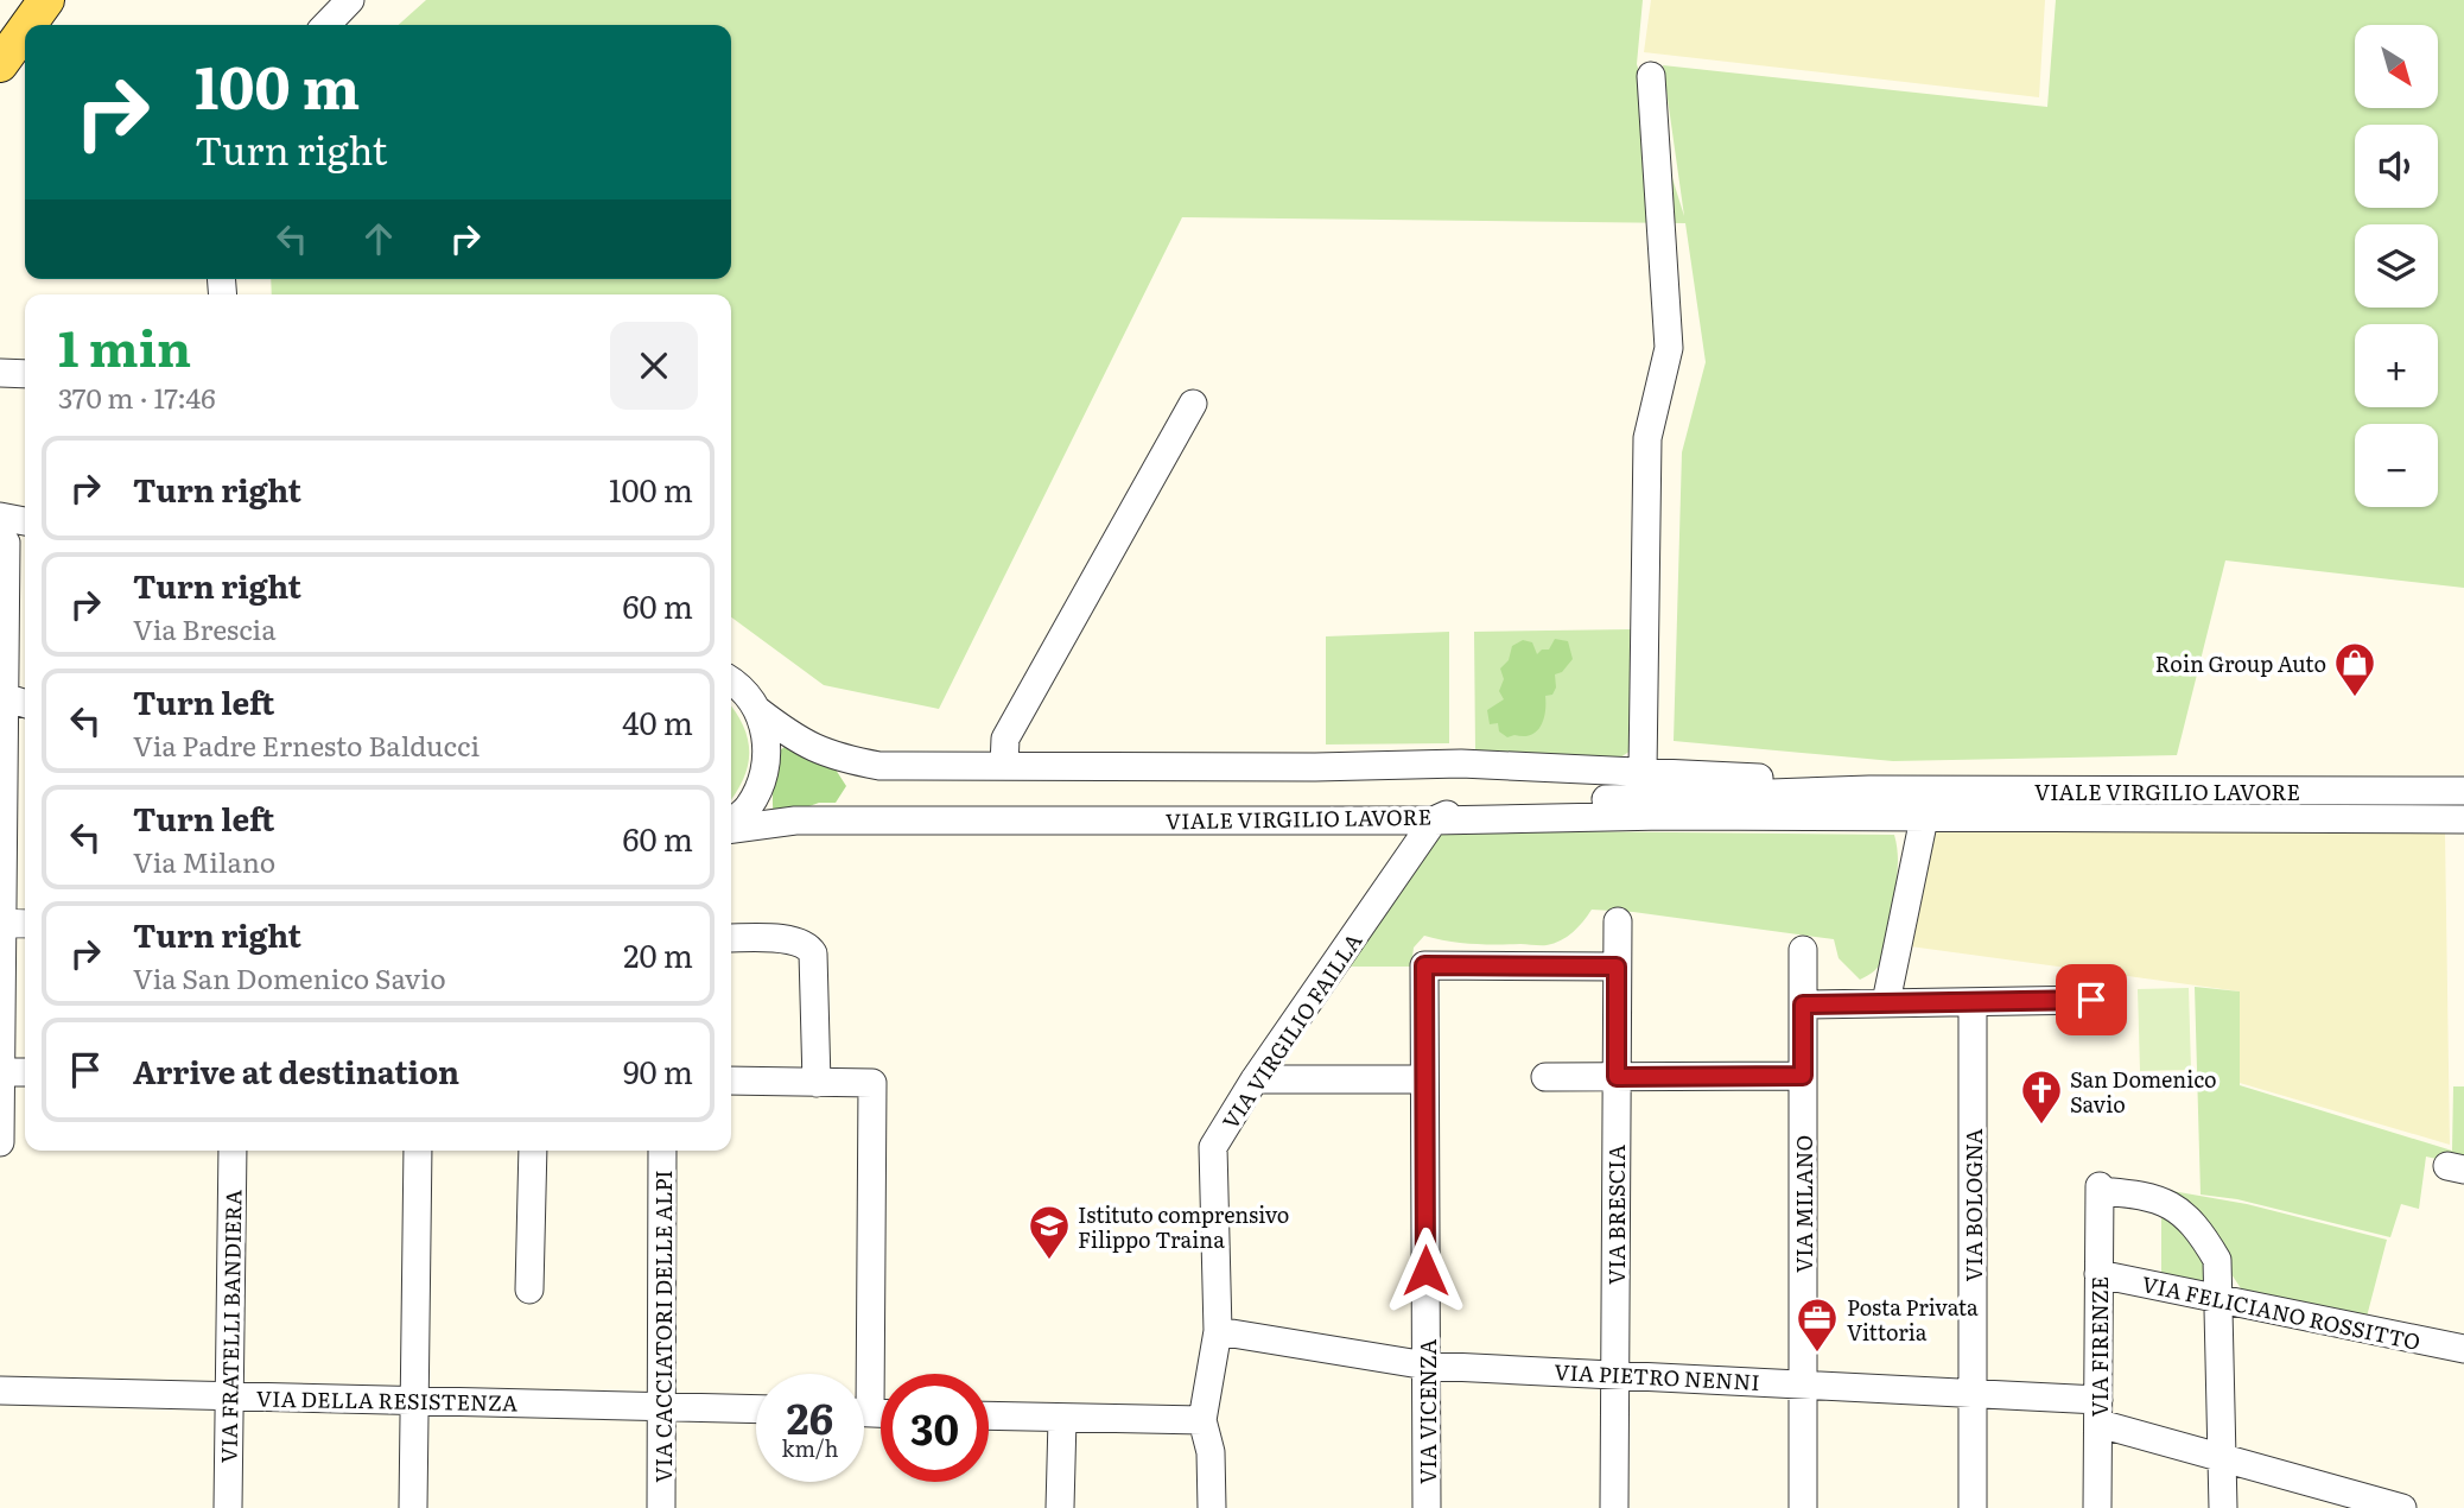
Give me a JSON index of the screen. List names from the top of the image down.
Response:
{
  "streets": {
    "street": [
      "VIALE VIRGILIO LAVORE",
      "VIA VIRGILIO FAILLA",
      "VIA MILANO",
      "VIA BOLOGNA",
      "VIA BRESCIA",
      "VIA FELICIANO ROSSITTO",
      "VIA FRATELLI BANDIERA",
      "VIA CACCIATORI DELLE ALPI",
      "VIA FIRENZE",
      "VIA PIETRO NENNI",
      "VIA DELLA RESISTENZA",
      "VIA VICENZA"
    ]
  },
  "crossings": [
    ["VIALE VIRGILIO LAVORE", "VIA VIRGILIO FAILLA"],
    ["VIA VIRGILIO FAILLA", "VIA PIETRO NENNI"],
    ["VIA MILANO", "VIA PIETRO NENNI"],
    ["VIA BOLOGNA", "VIA PIETRO NENNI"],
    ["VIA BRESCIA", "VIA PIETRO NENNI"],
    ["VIA BRESCIA", "VIA VICENZA"],
    ["VIA FELICIANO ROSSITTO", "VIA FIRENZE"],
    ["VIA FRATELLI BANDIERA", "VIA DELLA RESISTENZA"],
    ["VIA CACCIATORI DELLE ALPI", "VIA DELLA RESISTENZA"],
    ["VIA FIRENZE", "VIA PIETRO NENNI"],
    ["VIA PIETRO NENNI", "VIA VICENZA"]
  ],
  "places": {
    "shop": ["Roin Group Auto"],
    "church": ["San Domenico Savio"],
    "school or university": ["Istituto comprensivo Filippo Traina"],
    "office": ["Posta Privata Vittoria"]
  },
  "north": "bottom right",
  "page": {
    "map_buttons": ["+", "−"],
    "turn": ["100 m", "Turn right"],
    "heading": ["1 min", "370 m · 17:46"],
    "list": [
      {
        "name": "Turn right",
        "value": "100 m"
      },
      {
        "name": "Turn right",
        "note": "Via Brescia",
        "value": "60 m"
      },
      {
        "name": "Turn left",
        "note": "Via Padre Ernesto Balducci",
        "value": "40 m"
      },
      {
        "name": "Turn left",
        "note": "Via Milano",
        "value": "60 m"
      },
      {
        "name": "Turn right",
        "note": "Via San Domenico Savio",
        "value": "20 m"
      },
      {
        "name": "Arrive at destination",
        "value": "90 m"
      }
    ],
    "speed": "26 km/h",
    "limit": "30"
  }
}
